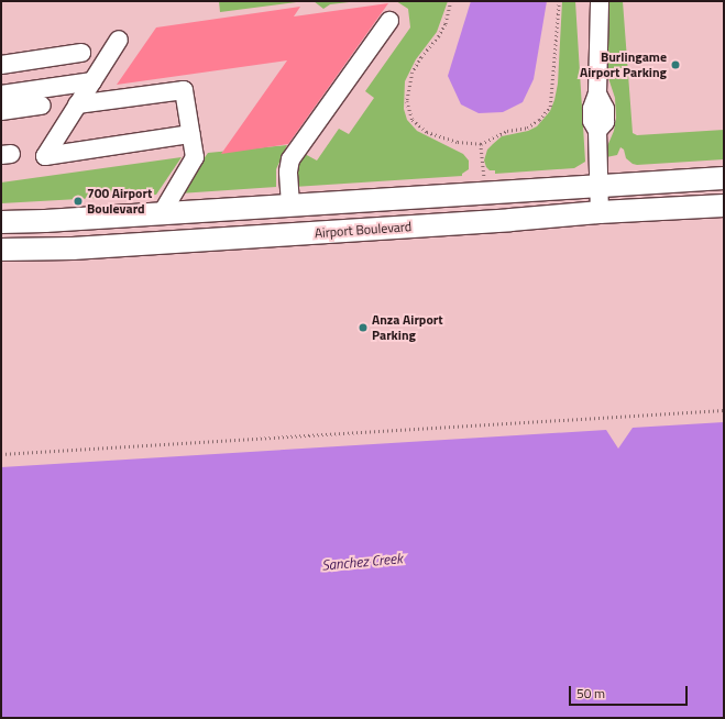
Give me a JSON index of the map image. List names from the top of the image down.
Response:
{
  "streets": {
    "main road": ["Airport Boulevard"]
  },
  "water": ["Sanchez Creek"],
  "places": ["Burlingame Airport Parking", "700 Airport Boulevard", "Anza Airport Parking"],
  "scale_bar": "50 m"
}
